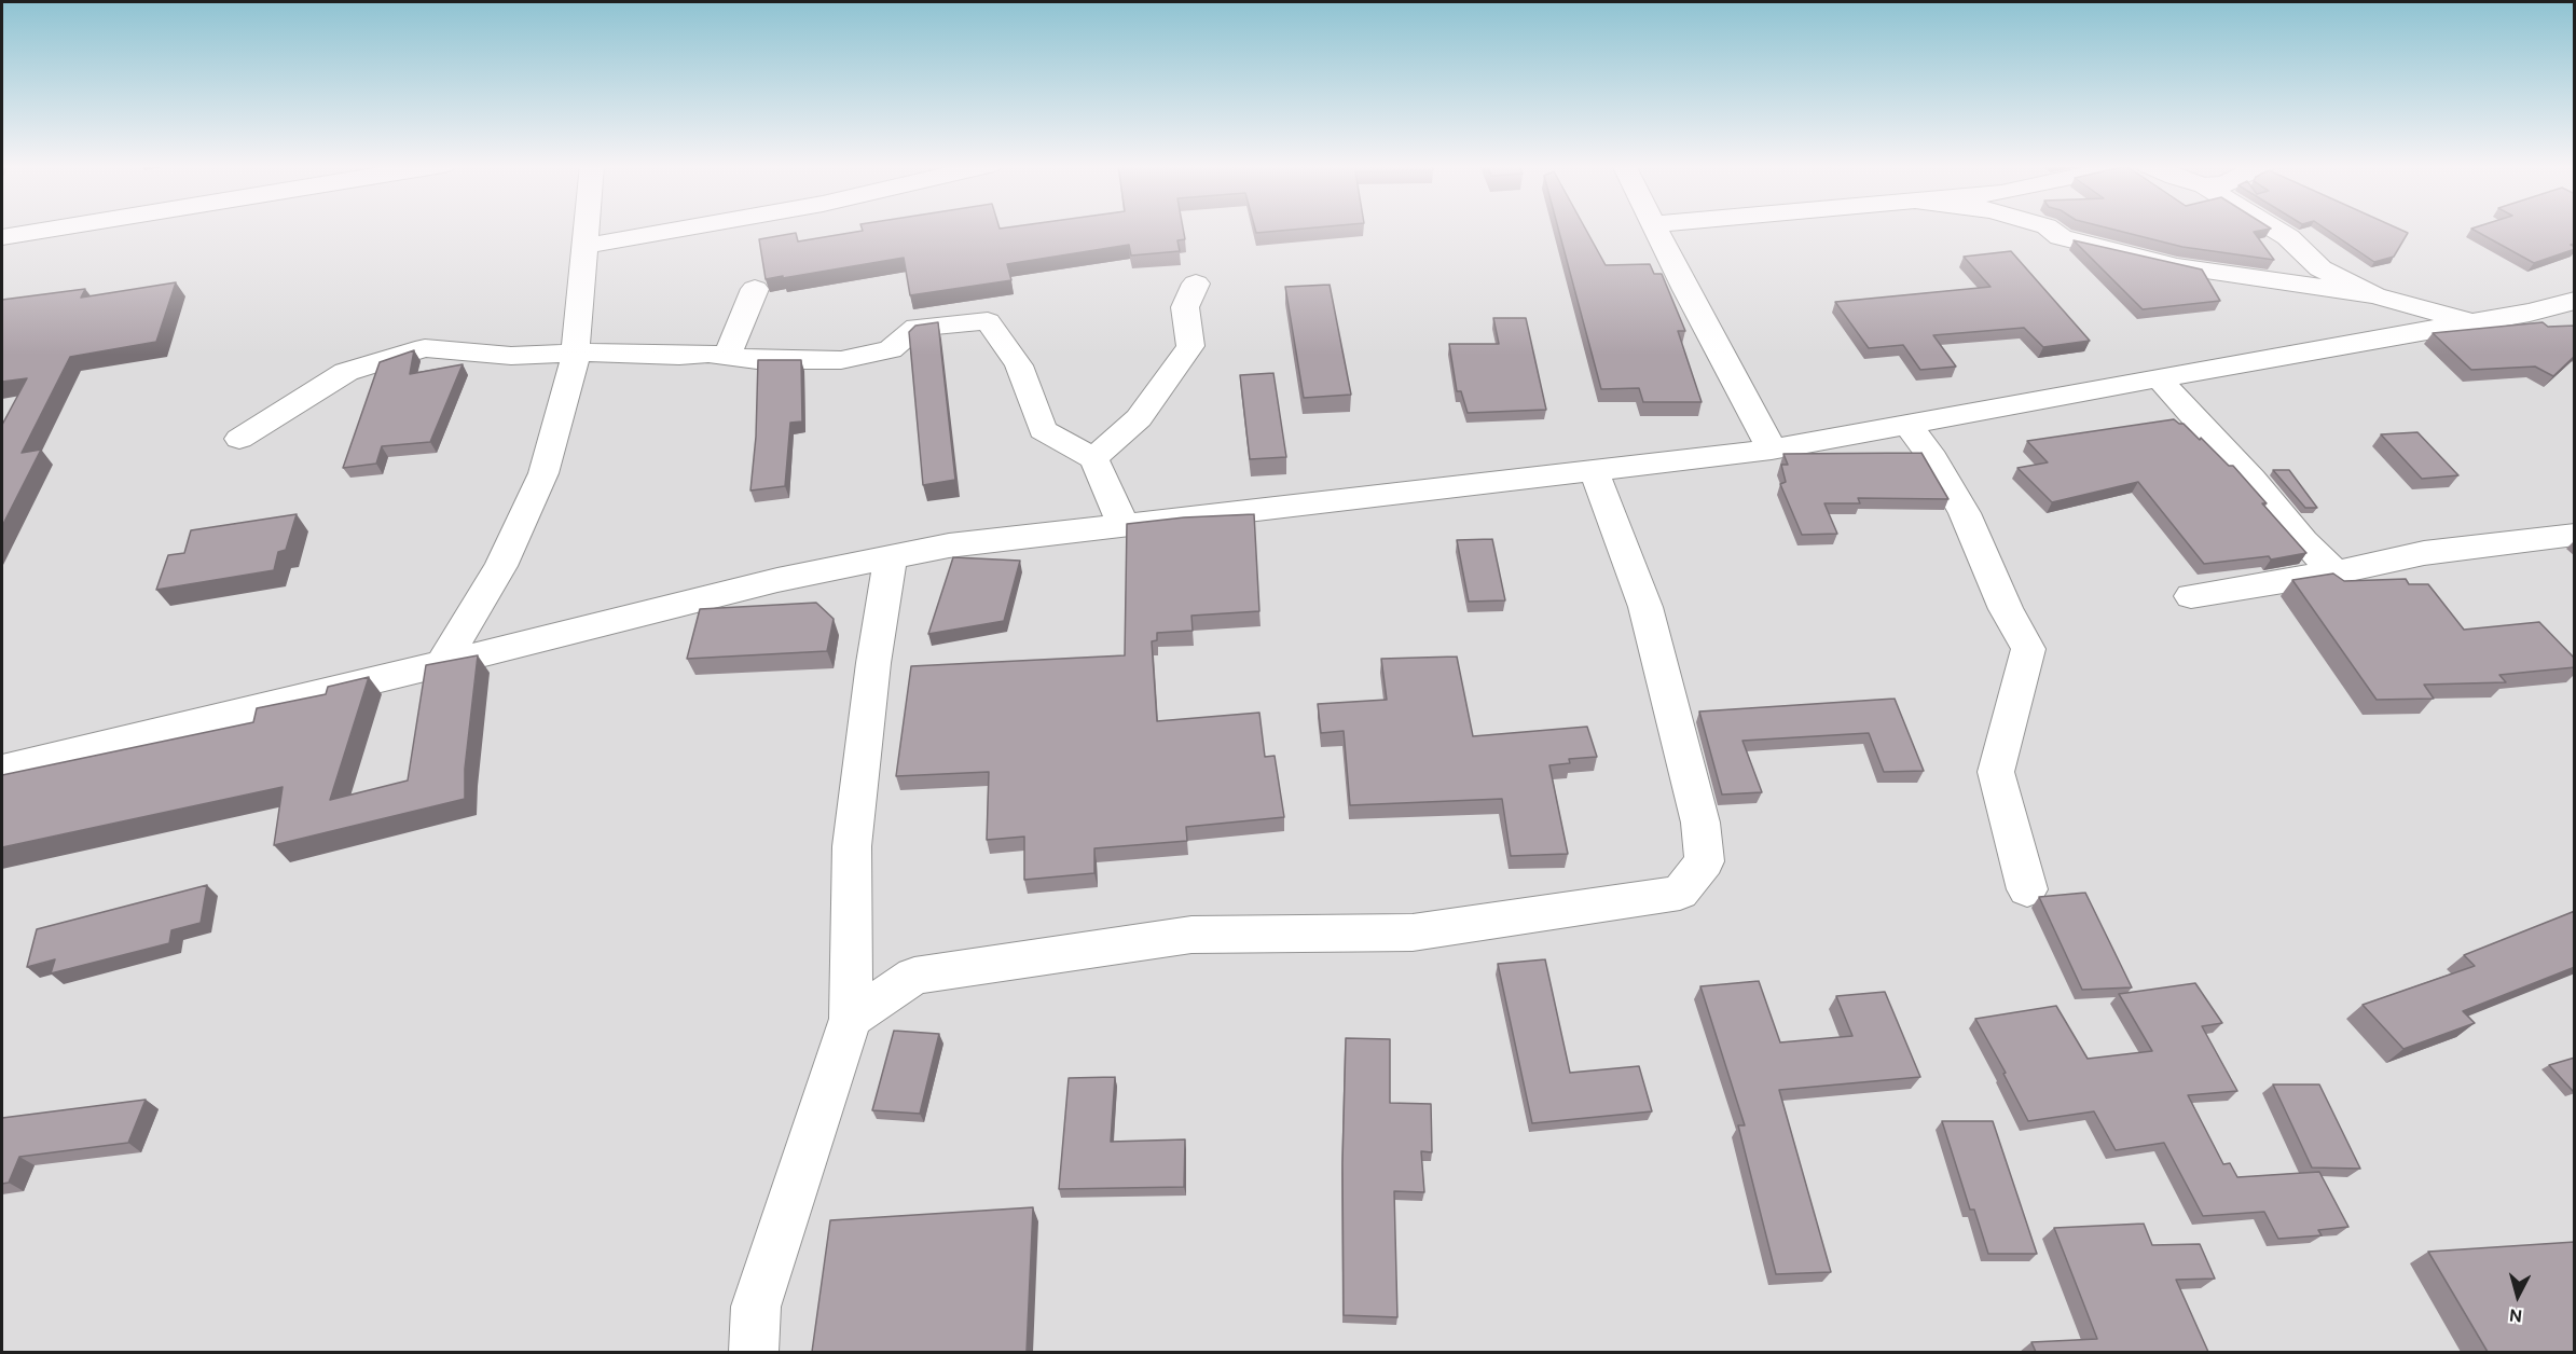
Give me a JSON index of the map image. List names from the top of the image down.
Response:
{
  "north": "bottom"
}
